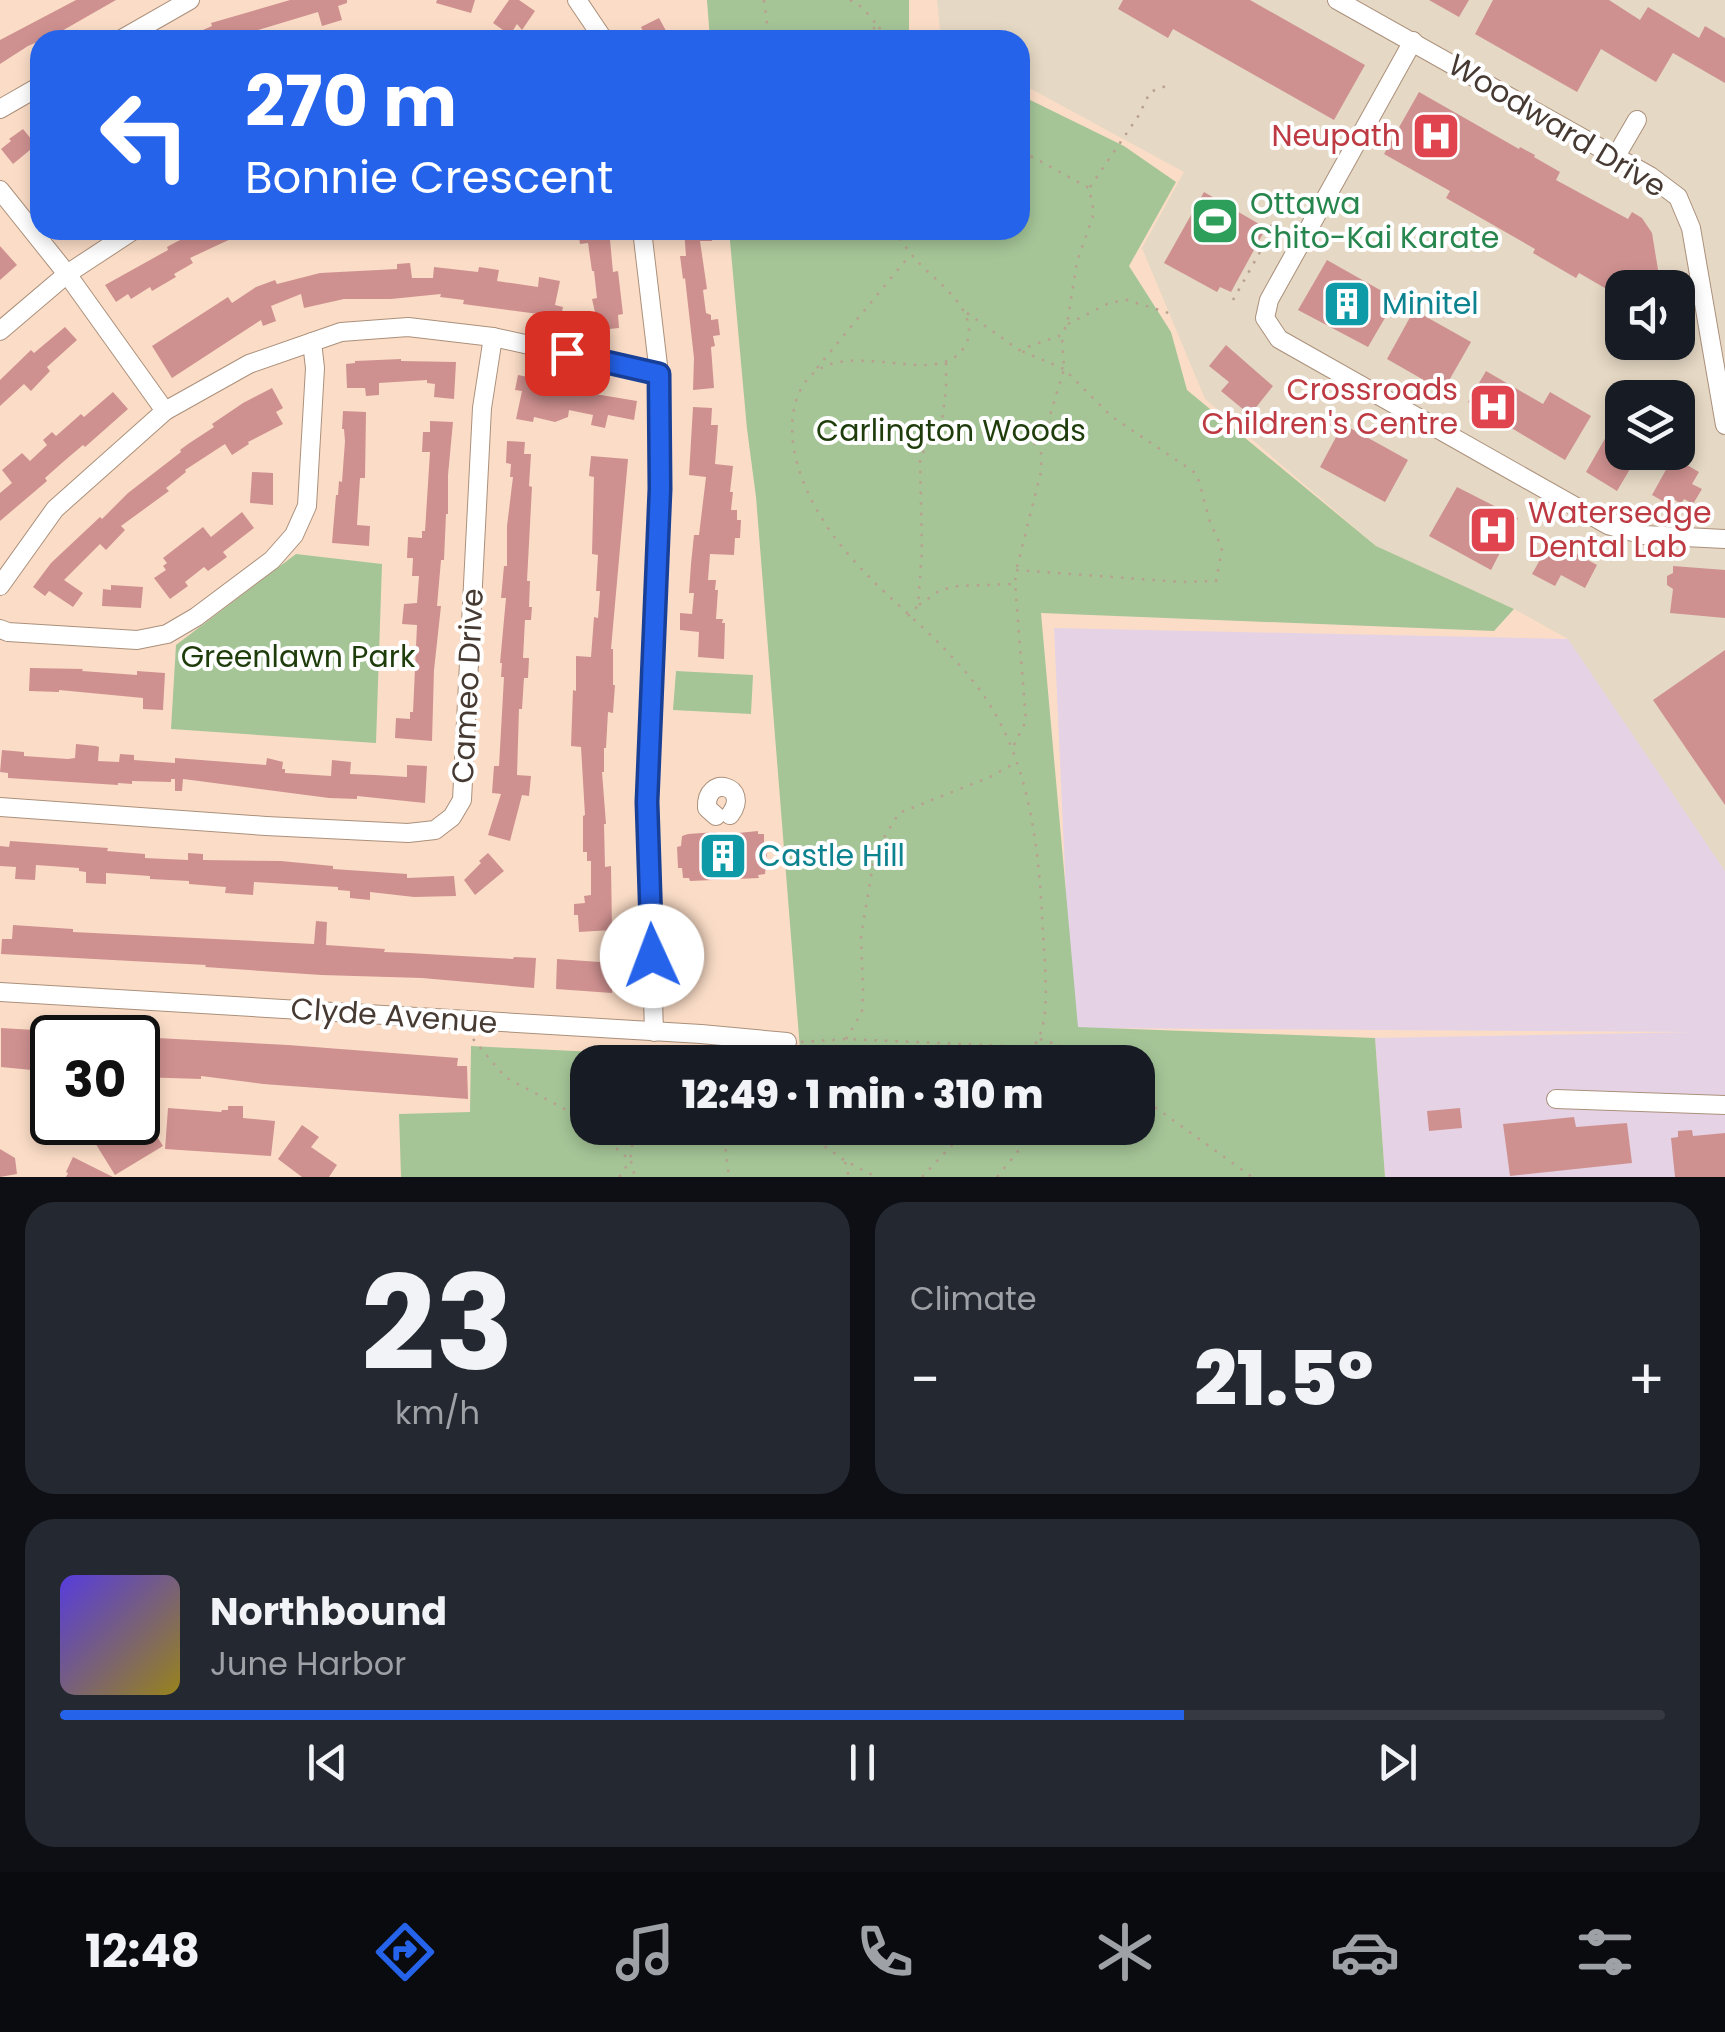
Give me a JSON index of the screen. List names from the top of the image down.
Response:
{
  "streets": {
    "street": ["Woodward Drive", "Cameo Drive", "Clyde Avenue"]
  },
  "parks": ["Carlington Woods", "Greenlawn Park"],
  "places": {
    "hospital": ["Neupath", "Crossroads Children's Centre", "Watersedge Dental Lab"],
    "sports": ["Ottawa Chito-Kai Karate"],
    "building": ["Minitel", "Castle Hill"]
  },
  "page": {
    "turn": ["270 m", "Bonnie Crescent"],
    "limit": "30",
    "trip": "12:49 · 1 min · 310 m",
    "tile": [
      ["23", "km/h"],
      "Climate"
    ],
    "heat": ["−", "21.5°", "+"],
    "song": ["Northbound", "June Harbor"],
    "tabs": "12:48"
  }
}
